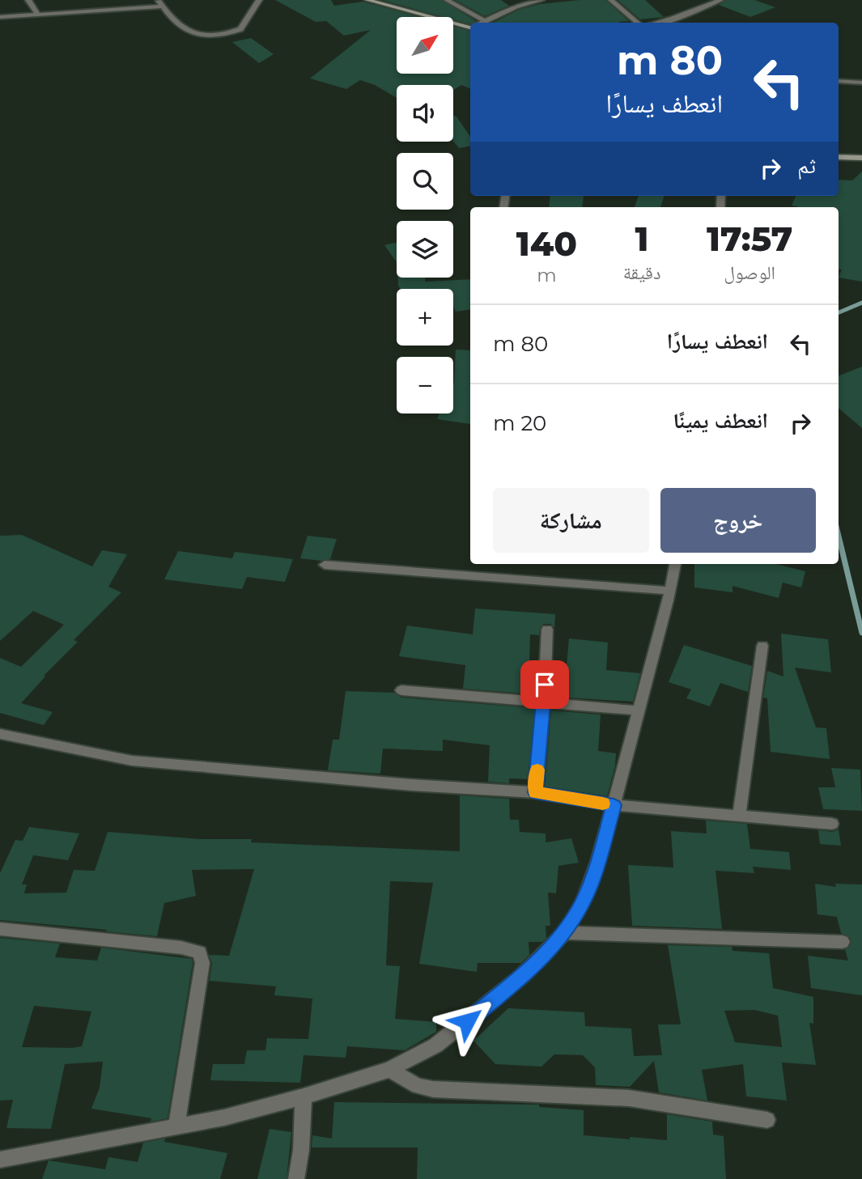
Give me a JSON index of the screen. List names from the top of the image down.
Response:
{
  "north": "top right",
  "page": {
    "map_buttons": ["+", "−"],
    "turn": ["80 m", "انعطف يسارًا"],
    "then": "ثم",
    "eta": [
      "17:57",
      "الوصول",
      "1",
      "دقيقة",
      "140",
      "m"
    ],
    "list": [
      {
        "name": "انعطف يسارًا",
        "value": "80 m"
      },
      {
        "name": "انعطف يمينًا",
        "value": "20 m"
      }
    ],
    "buttons": ["خروج", "مشاركة"]
  }
}
